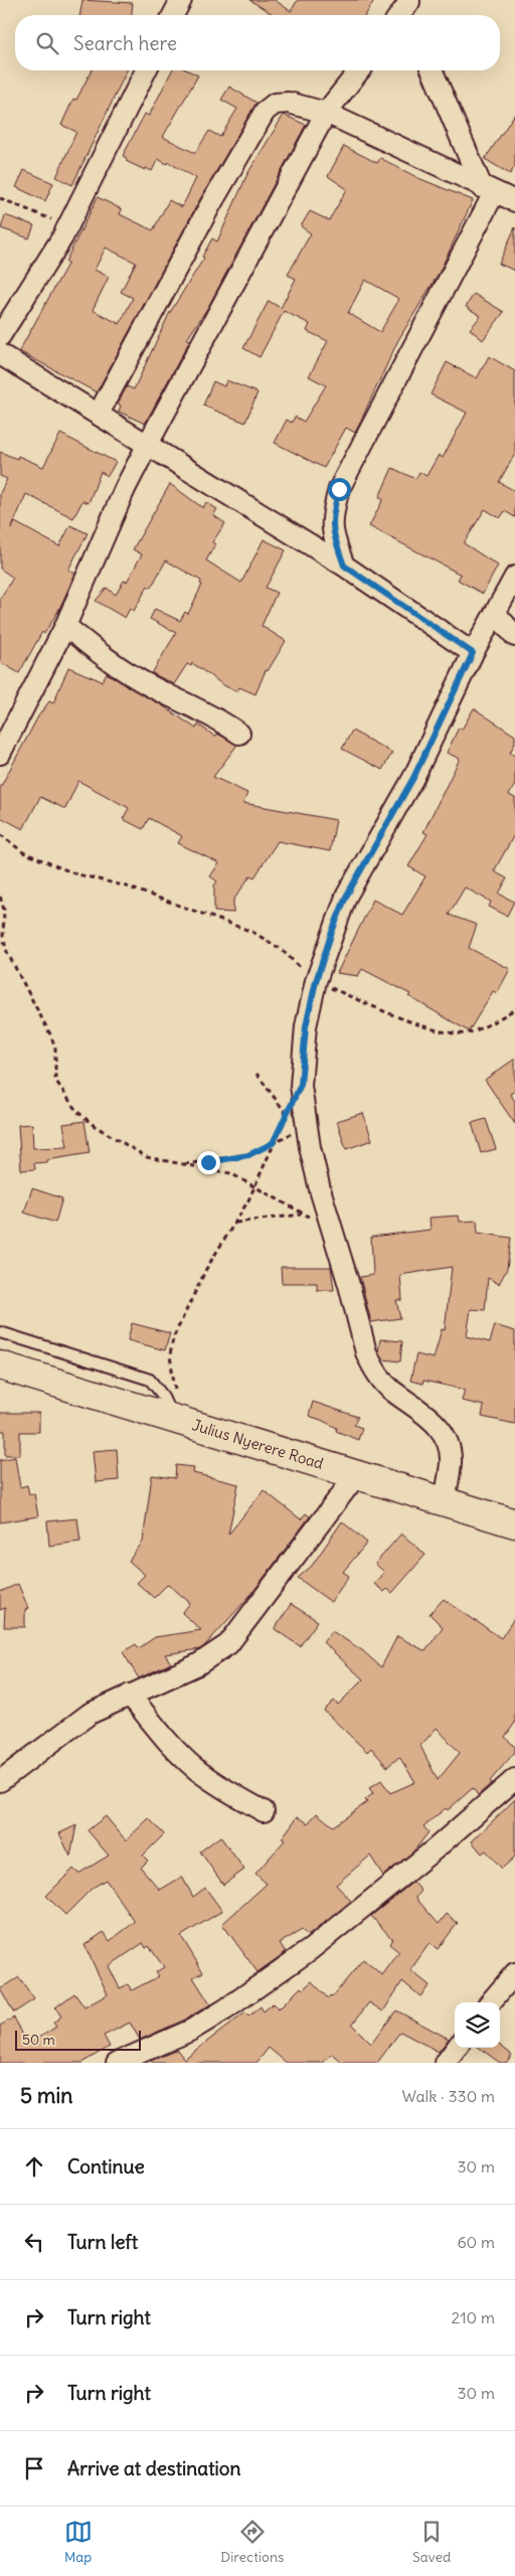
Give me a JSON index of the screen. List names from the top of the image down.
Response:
{
  "streets": {
    "highway": ["Julius Nyerere Road"]
  },
  "scale_bar": "50 m",
  "page": {
    "search": "Search here",
    "scale": "50 m",
    "heading": ["5 min", "Walk · 330 m"],
    "list": [
      ["Continue", "30 m"],
      ["Turn left", "60 m"],
      ["Turn right", "210 m"],
      ["Turn right", "30 m"],
      "Arrive at destination"
    ],
    "nav": ["Map", "Directions", "Saved"]
  }
}
